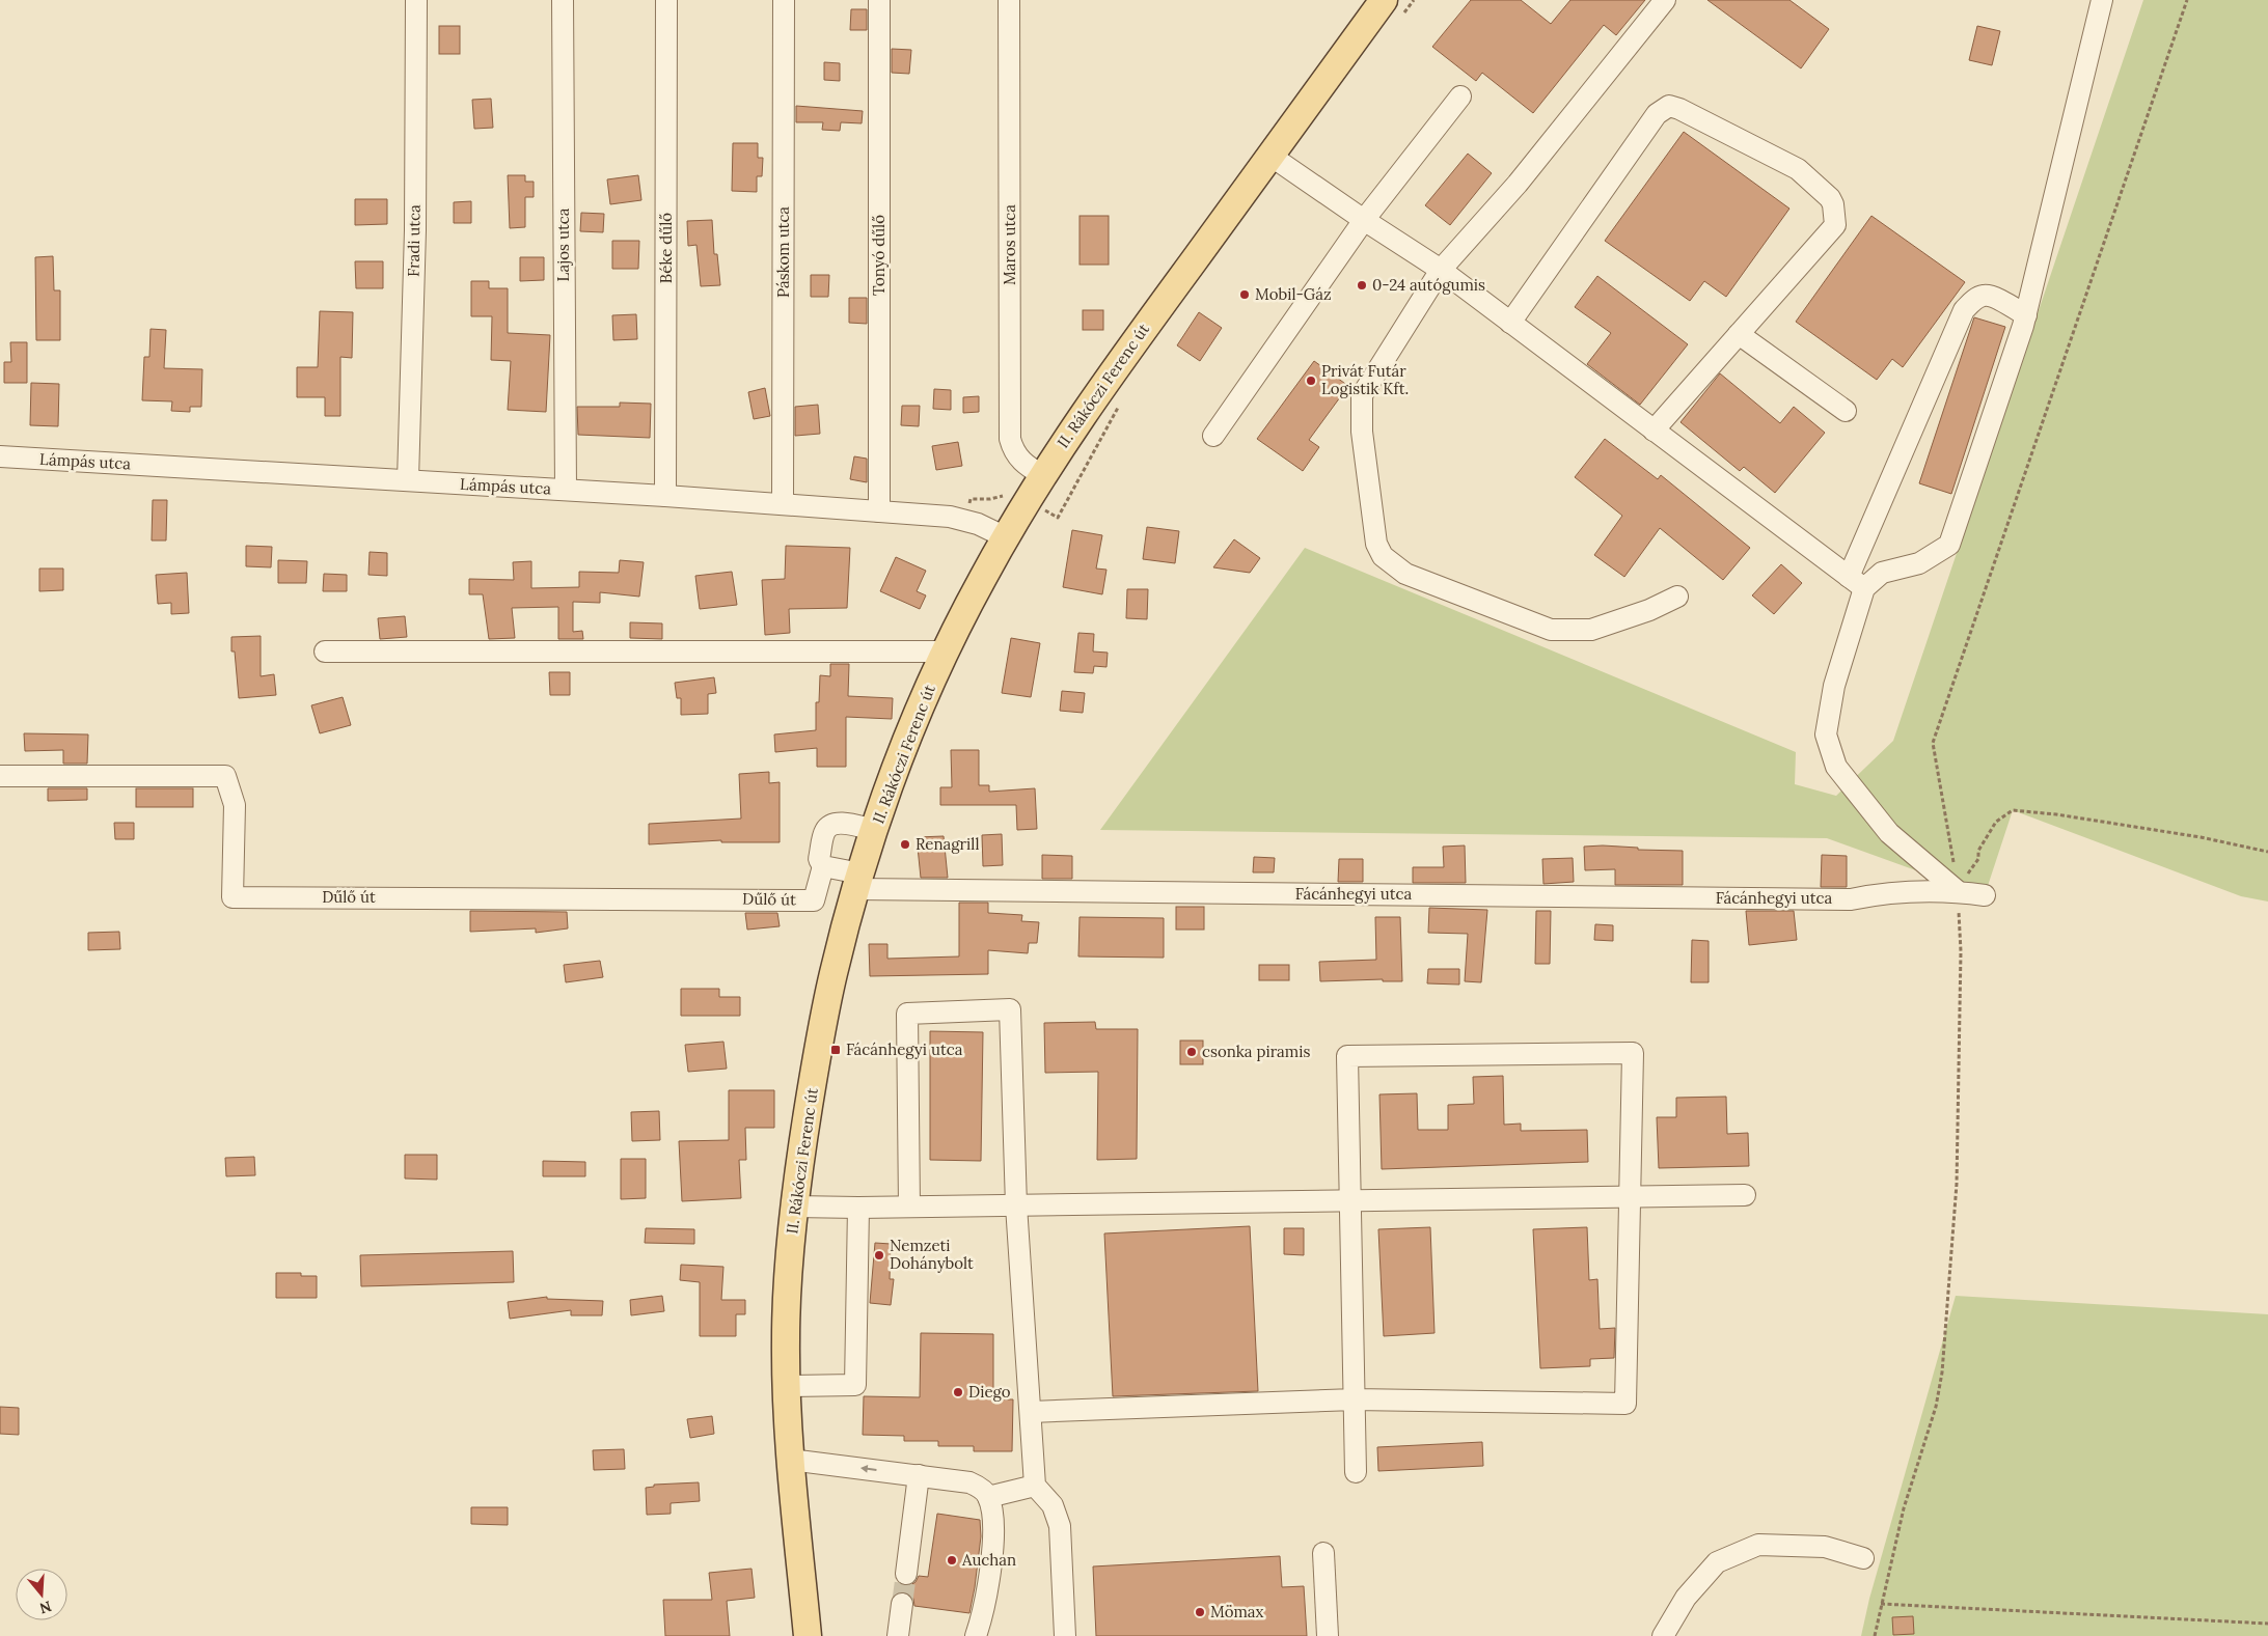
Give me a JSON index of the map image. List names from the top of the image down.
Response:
{
  "streets": {
    "main road": ["II. Rákóczi Ferenc út"],
    "street": [
      "Fradi utca",
      "Lajos utca",
      "Maros utca",
      "Béke dűlő",
      "Páskom utca",
      "Tonyó dűlő",
      "Lámpás utca",
      "Fácánhegyi utca",
      "Dűlő út"
    ]
  },
  "crossings": [
    ["Fradi utca", "Lámpás utca"],
    ["Lajos utca", "Lámpás utca"],
    ["Maros utca", "II. Rákóczi Ferenc út"],
    ["Béke dűlő", "Lámpás utca"],
    ["Páskom utca", "Lámpás utca"],
    ["Tonyó dűlő", "Lámpás utca"],
    ["II. Rákóczi Ferenc út", "Lámpás utca"],
    ["II. Rákóczi Ferenc út", "Fácánhegyi utca"],
    ["Fácánhegyi utca", "Dűlő út"]
  ],
  "places": {
    "other": [
      "0-24 autógumis",
      "Mobil-Gáz",
      "Privát Futár Logistik Kft.",
      "Renagrill",
      "csonka piramis",
      "Nemzeti Dohánybolt",
      "Diego",
      "Auchan",
      "Mömax"
    ],
    "transit": ["Fácánhegyi utca"]
  },
  "north": "bottom"
}
